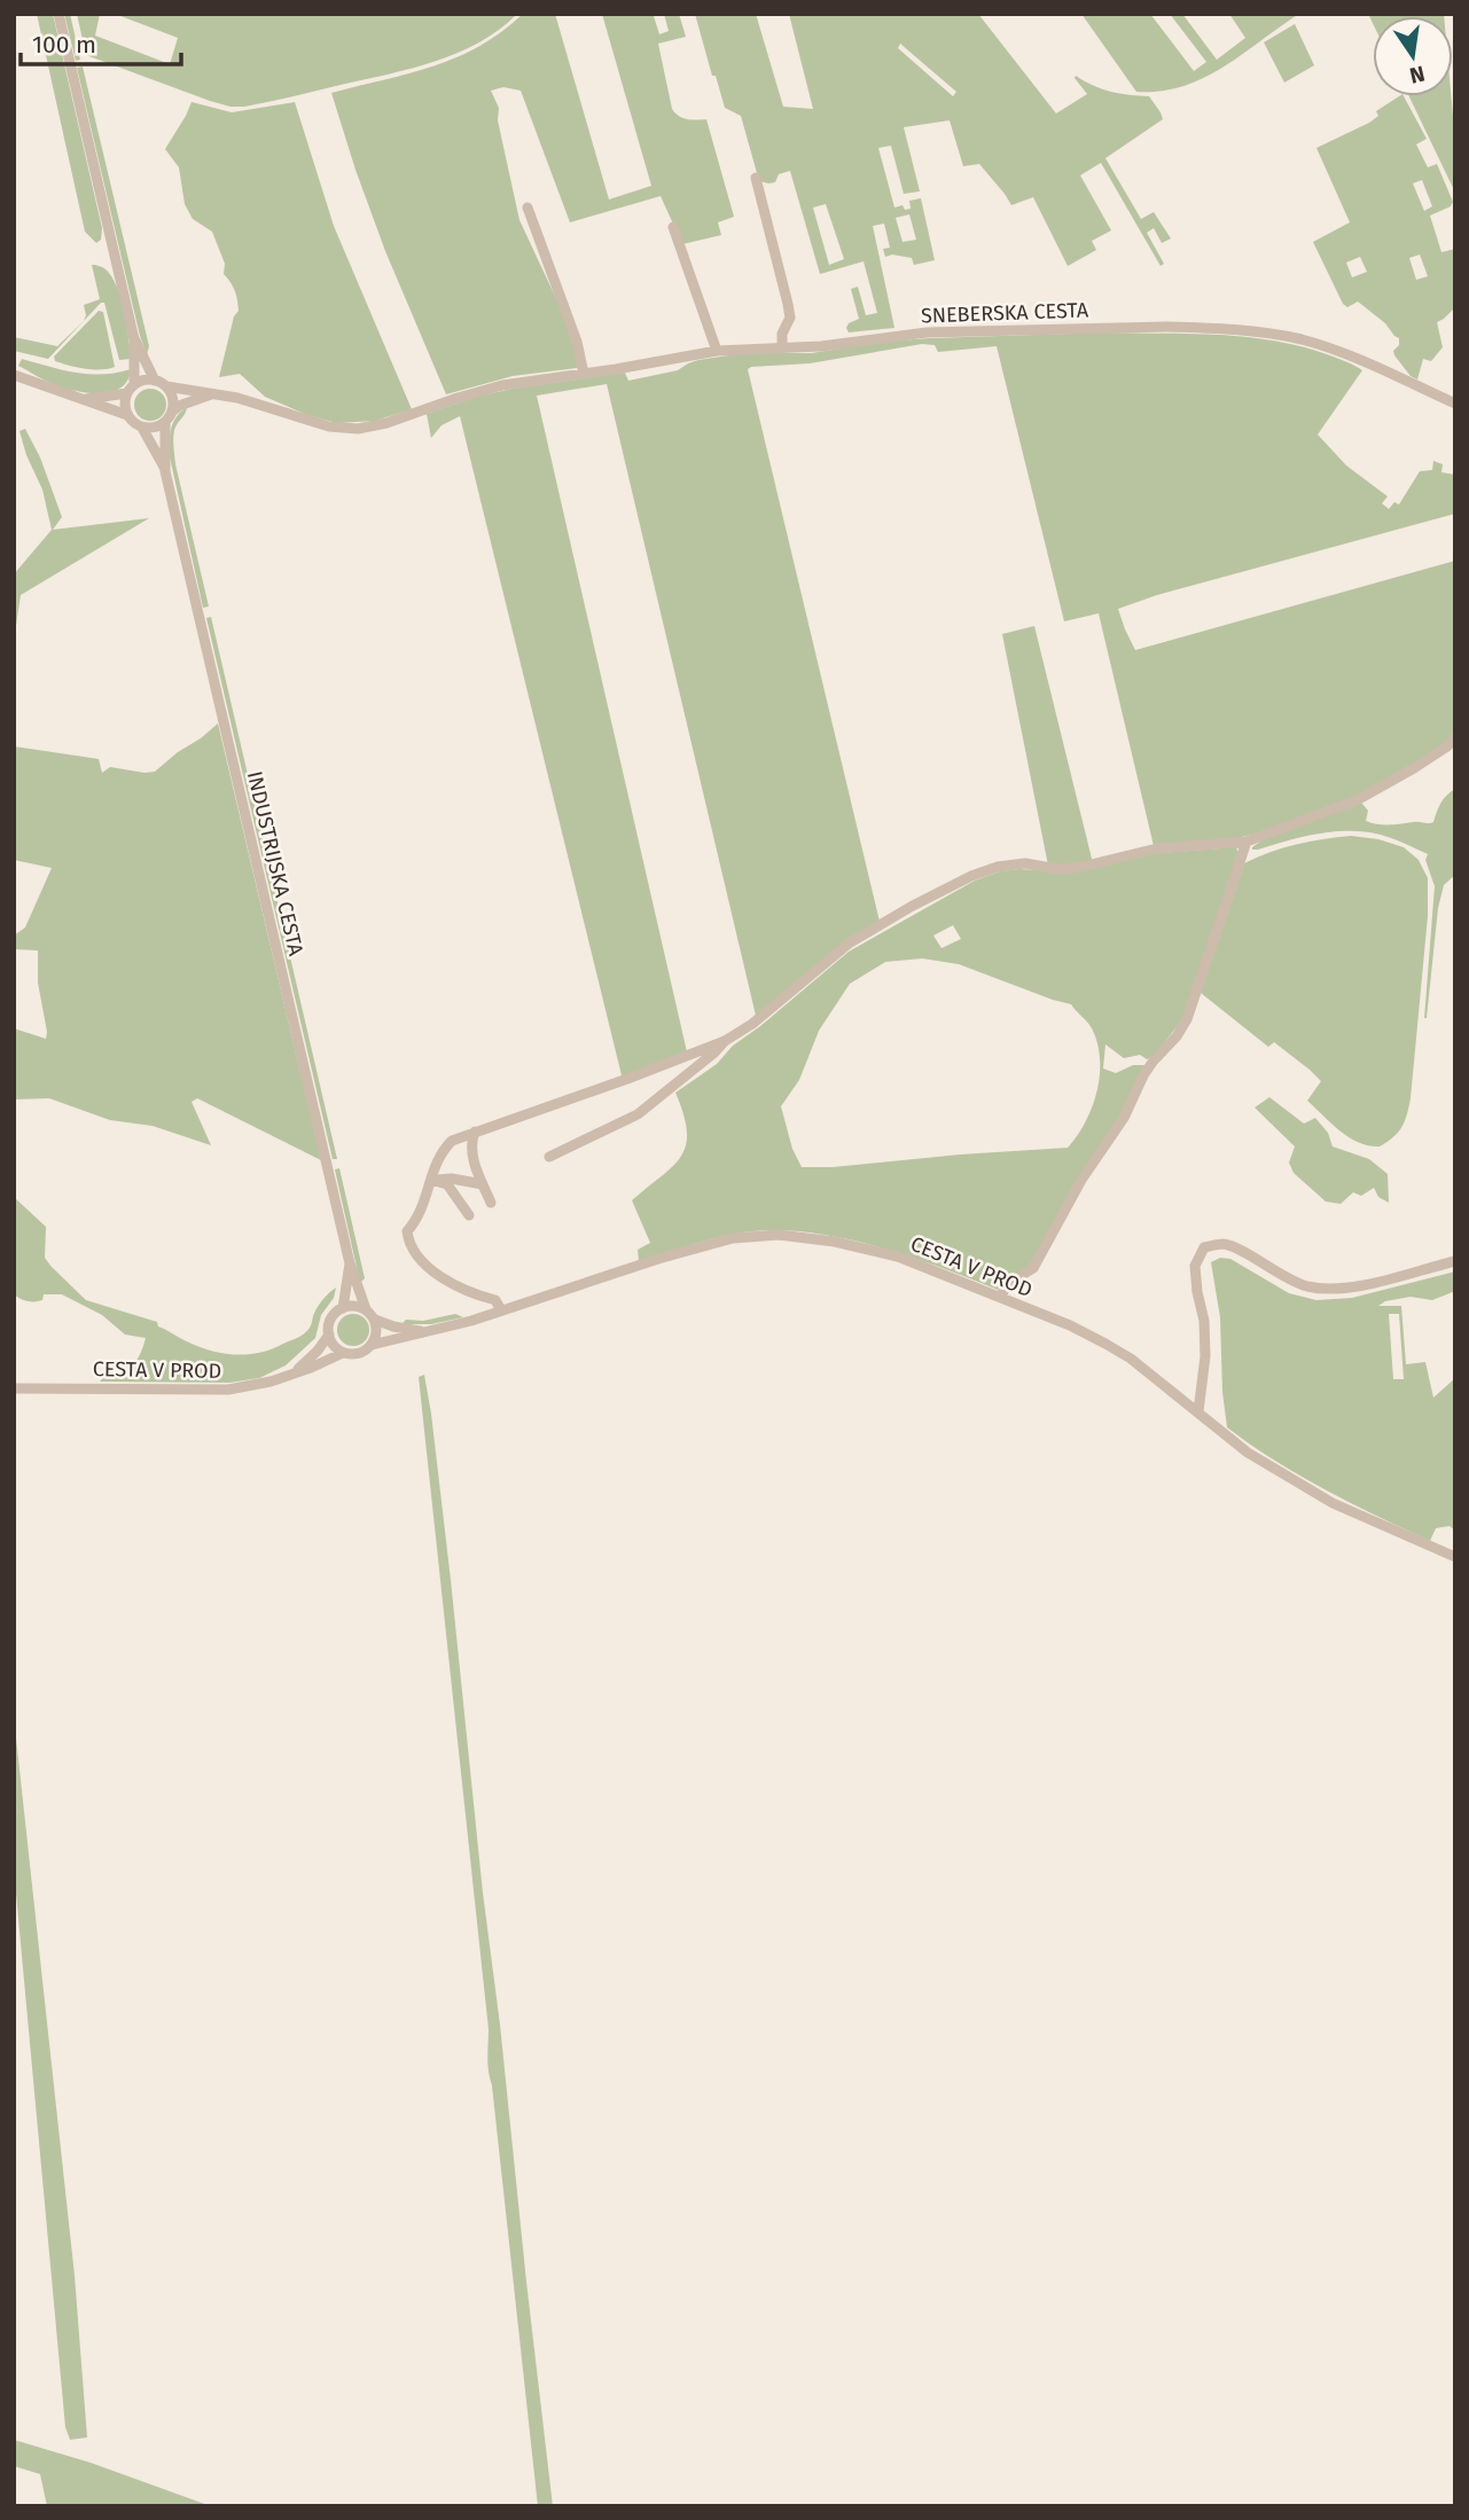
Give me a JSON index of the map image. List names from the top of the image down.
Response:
{
  "streets": {
    "street": ["SNEBERSKA CESTA", "INDUSTRIJSKA CESTA", "CESTA V PROD"]
  },
  "crossings": [
    ["SNEBERSKA CESTA", "INDUSTRIJSKA CESTA"],
    ["INDUSTRIJSKA CESTA", "CESTA V PROD"]
  ],
  "scale_bar": "100 m",
  "north": "bottom"
}
